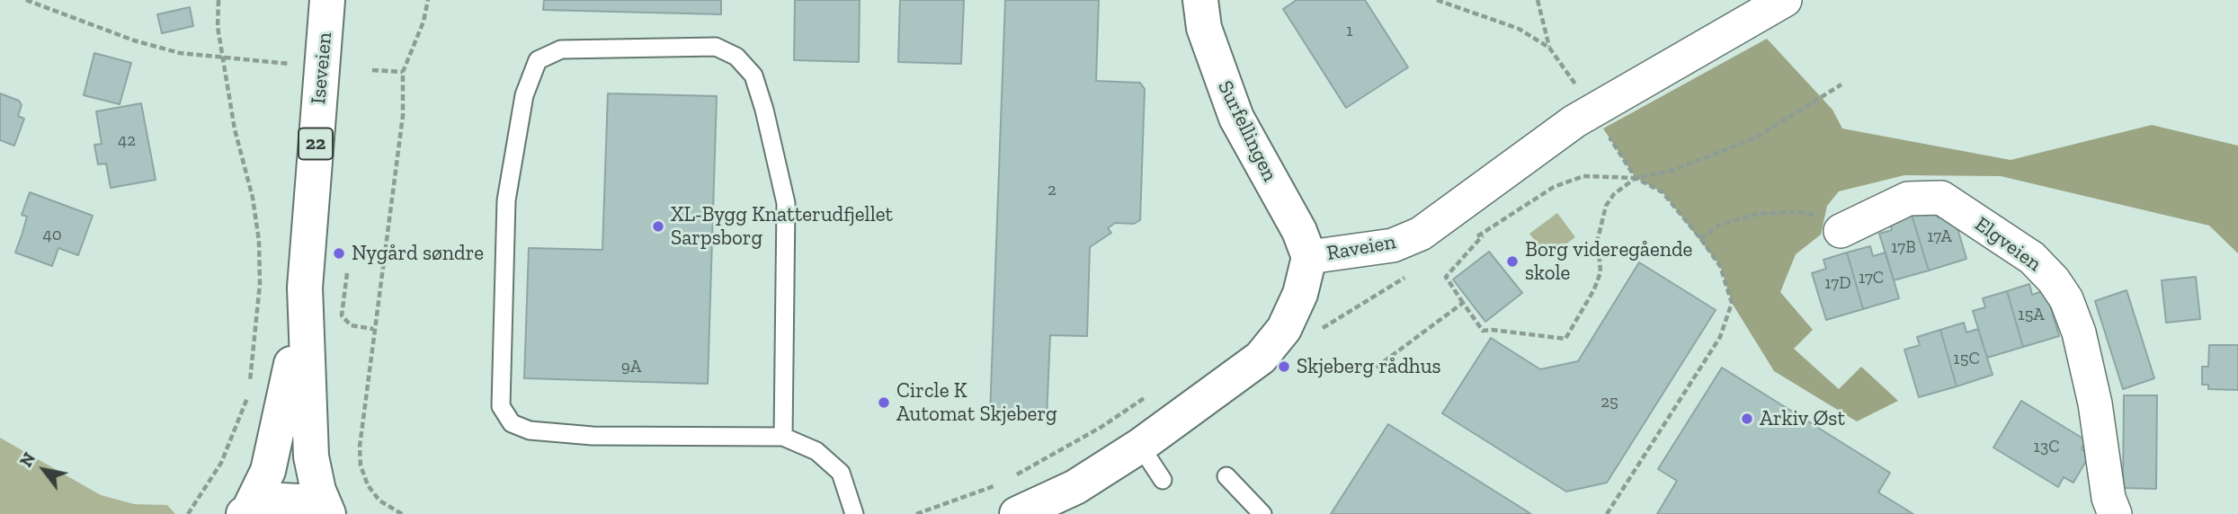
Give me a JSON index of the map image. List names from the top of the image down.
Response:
{
  "streets": {
    "main road": [
      "Iseveien",
      "Surfellingen",
      "22",
      "Raveien"
    ],
    "street": ["Elgveien"]
  },
  "crossings": [
    ["Iseveien", "22"],
    ["Surfellingen", "Raveien"]
  ],
  "places": [
    "XL-Bygg Knatterudfjellet Sarpsborg",
    "Nygård søndre",
    "Borg videregående skole",
    "Skjeberg rådhus",
    "Circle K Automat Skjeberg",
    "Arkiv Øst"
  ],
  "house_numbers": [
    "1",
    "42",
    "2",
    "40",
    "17A",
    "17B",
    "17C",
    "17D",
    "15A",
    "15C",
    "9A",
    "25",
    "13C"
  ],
  "north": "top left"
}
